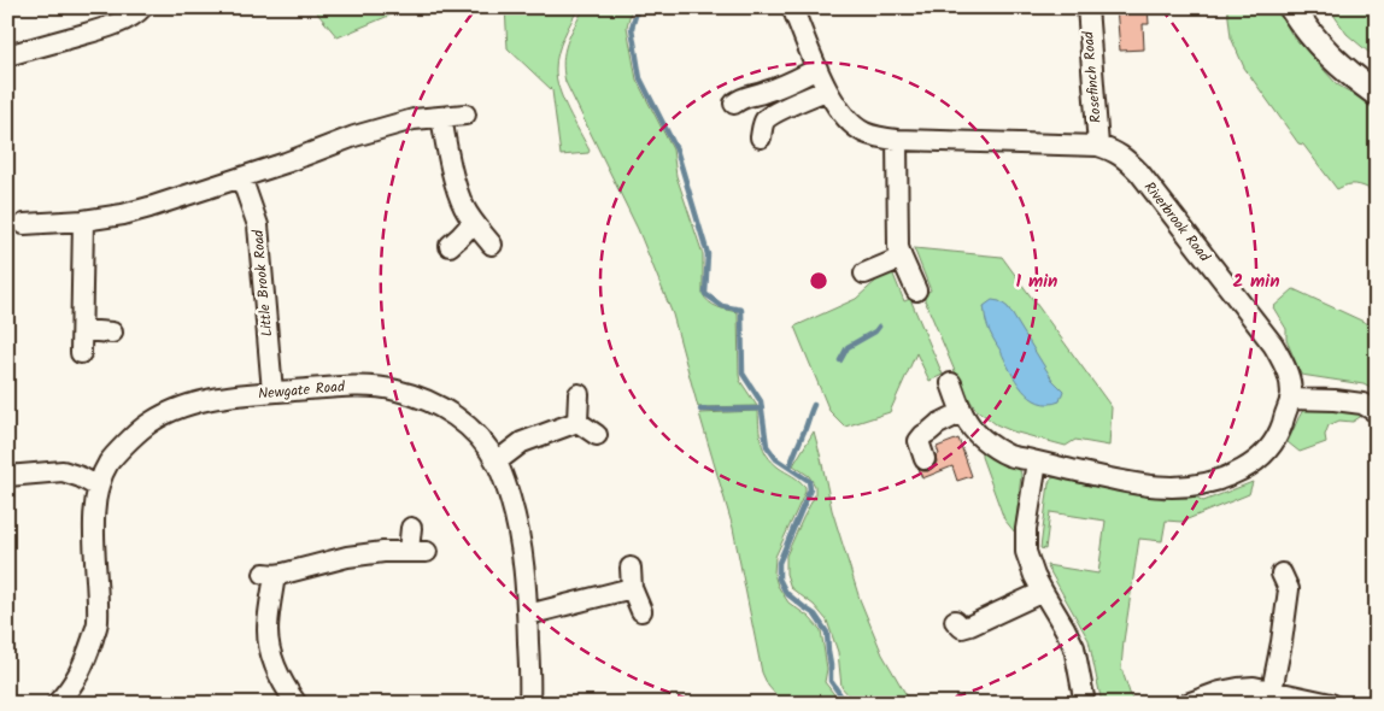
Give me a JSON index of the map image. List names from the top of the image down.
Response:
{
  "streets": {
    "street": [
      "Rosefinch Road",
      "Riverbrook Road",
      "Little Brook Road",
      "Newgate Road"
    ]
  },
  "crossings": [
    ["Rosefinch Road", "Riverbrook Road"],
    ["Little Brook Road", "Newgate Road"]
  ],
  "rings": ["1 min", "2 min"]
}
